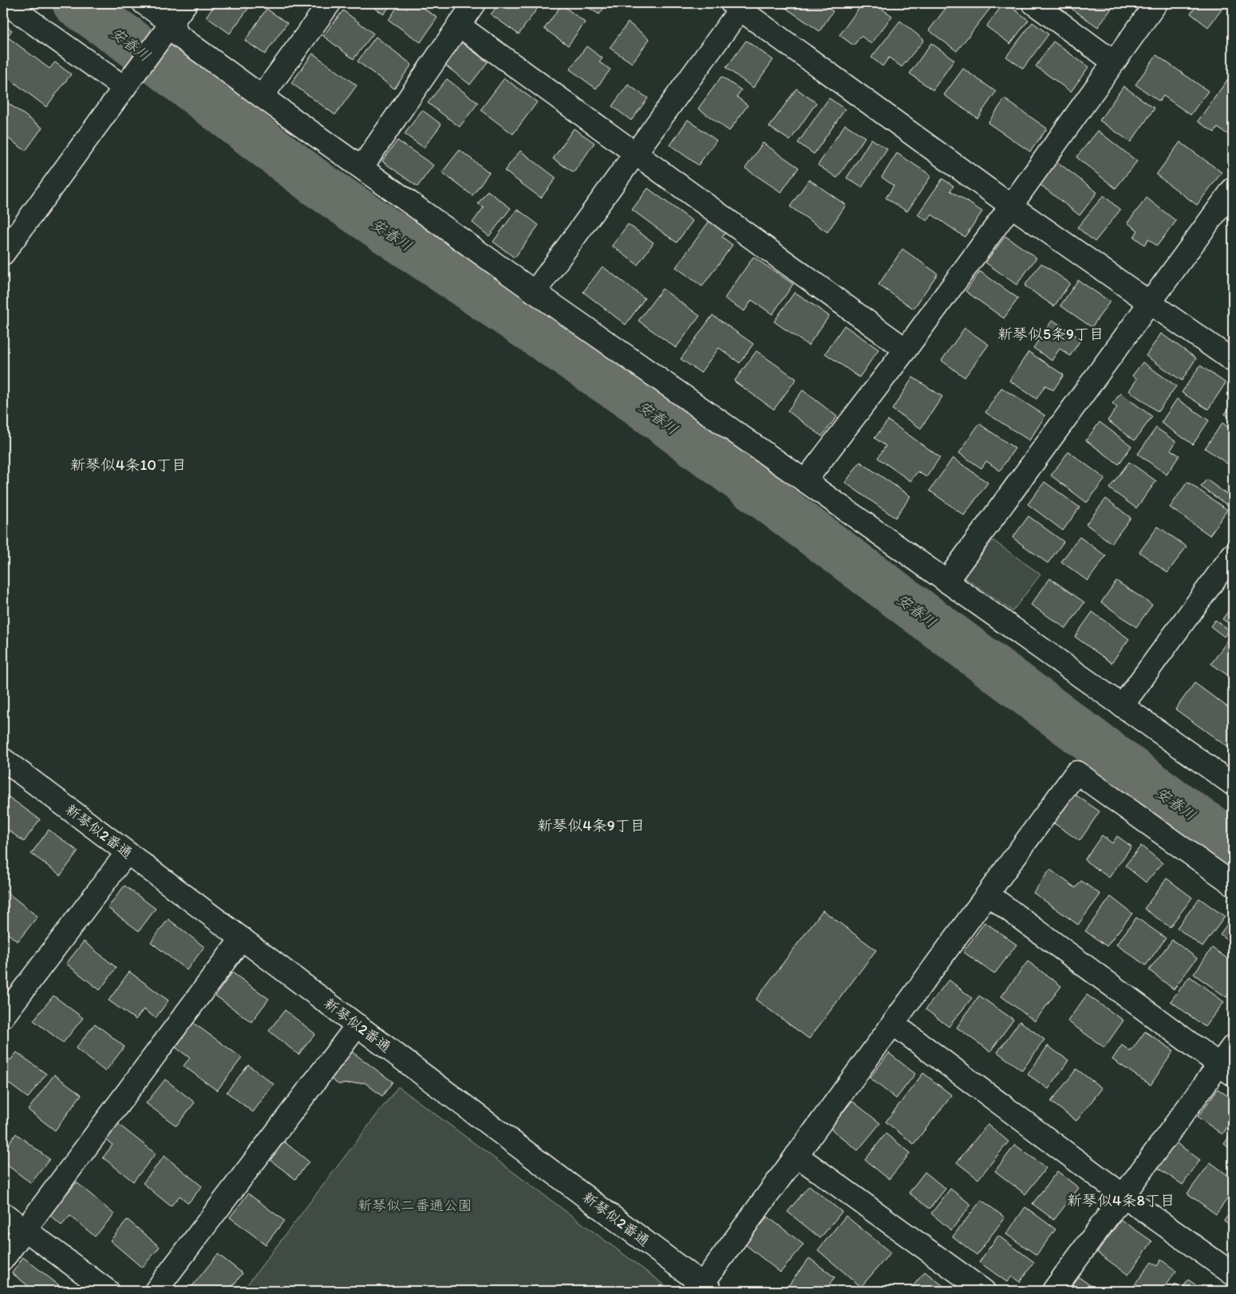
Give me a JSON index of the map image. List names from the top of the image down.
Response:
{
  "streets": {
    "street": ["新琴似2番通"]
  },
  "districts": [
    "新琴似5条9丁目",
    "新琴似4条10丁目",
    "新琴似4条9丁目",
    "新琴似4条8丁目"
  ],
  "water": ["安春川"],
  "parks": ["新琴似二番通公園"]
}
